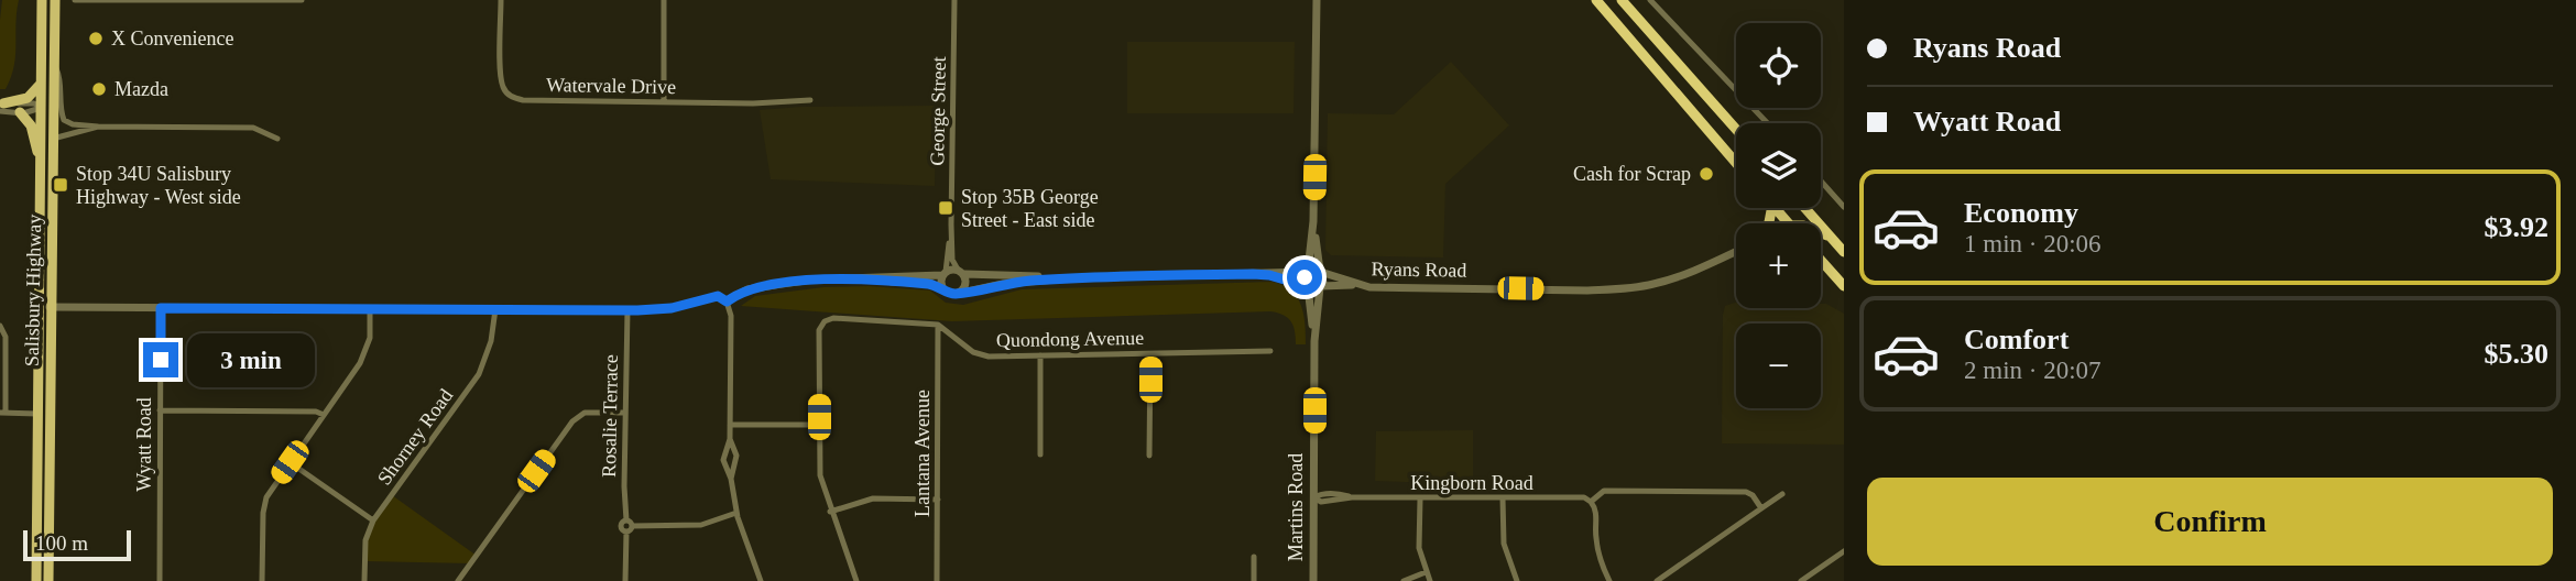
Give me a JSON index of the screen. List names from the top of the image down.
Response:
{
  "streets": {
    "main road": ["Salisbury Highway"],
    "street": [
      "Watervale Drive",
      "George Street",
      "Ryans Road",
      "Quondong Avenue",
      "Rosalie Terrace",
      "Shorney Road",
      "Wyatt Road",
      "Lantana Avenue",
      "Kingborn Road",
      "Martins Road"
    ]
  },
  "crossings": [
    ["Ryans Road", "Martins Road"],
    ["Quondong Avenue", "Lantana Avenue"],
    ["Kingborn Road", "Martins Road"]
  ],
  "places": {
    "other": ["X Convenience", "Mazda", "Cash for Scrap"],
    "transit": ["Stop 34U Salisbury Highway - West side", "Stop 35B George Street - East side"]
  },
  "scale_bar": "100 m",
  "page": {
    "banner": ["Ryans Road", "Wyatt Road"],
    "map_buttons": ["+", "−"],
    "list": [
      {
        "name": "Economy",
        "note": "1 min · 20:06",
        "value": "$3.92"
      },
      {
        "name": "Comfort",
        "note": "2 min · 20:07",
        "value": "$5.30"
      }
    ],
    "bubble": "3 min",
    "buttons": "Confirm",
    "scale": "100 m"
  }
}
